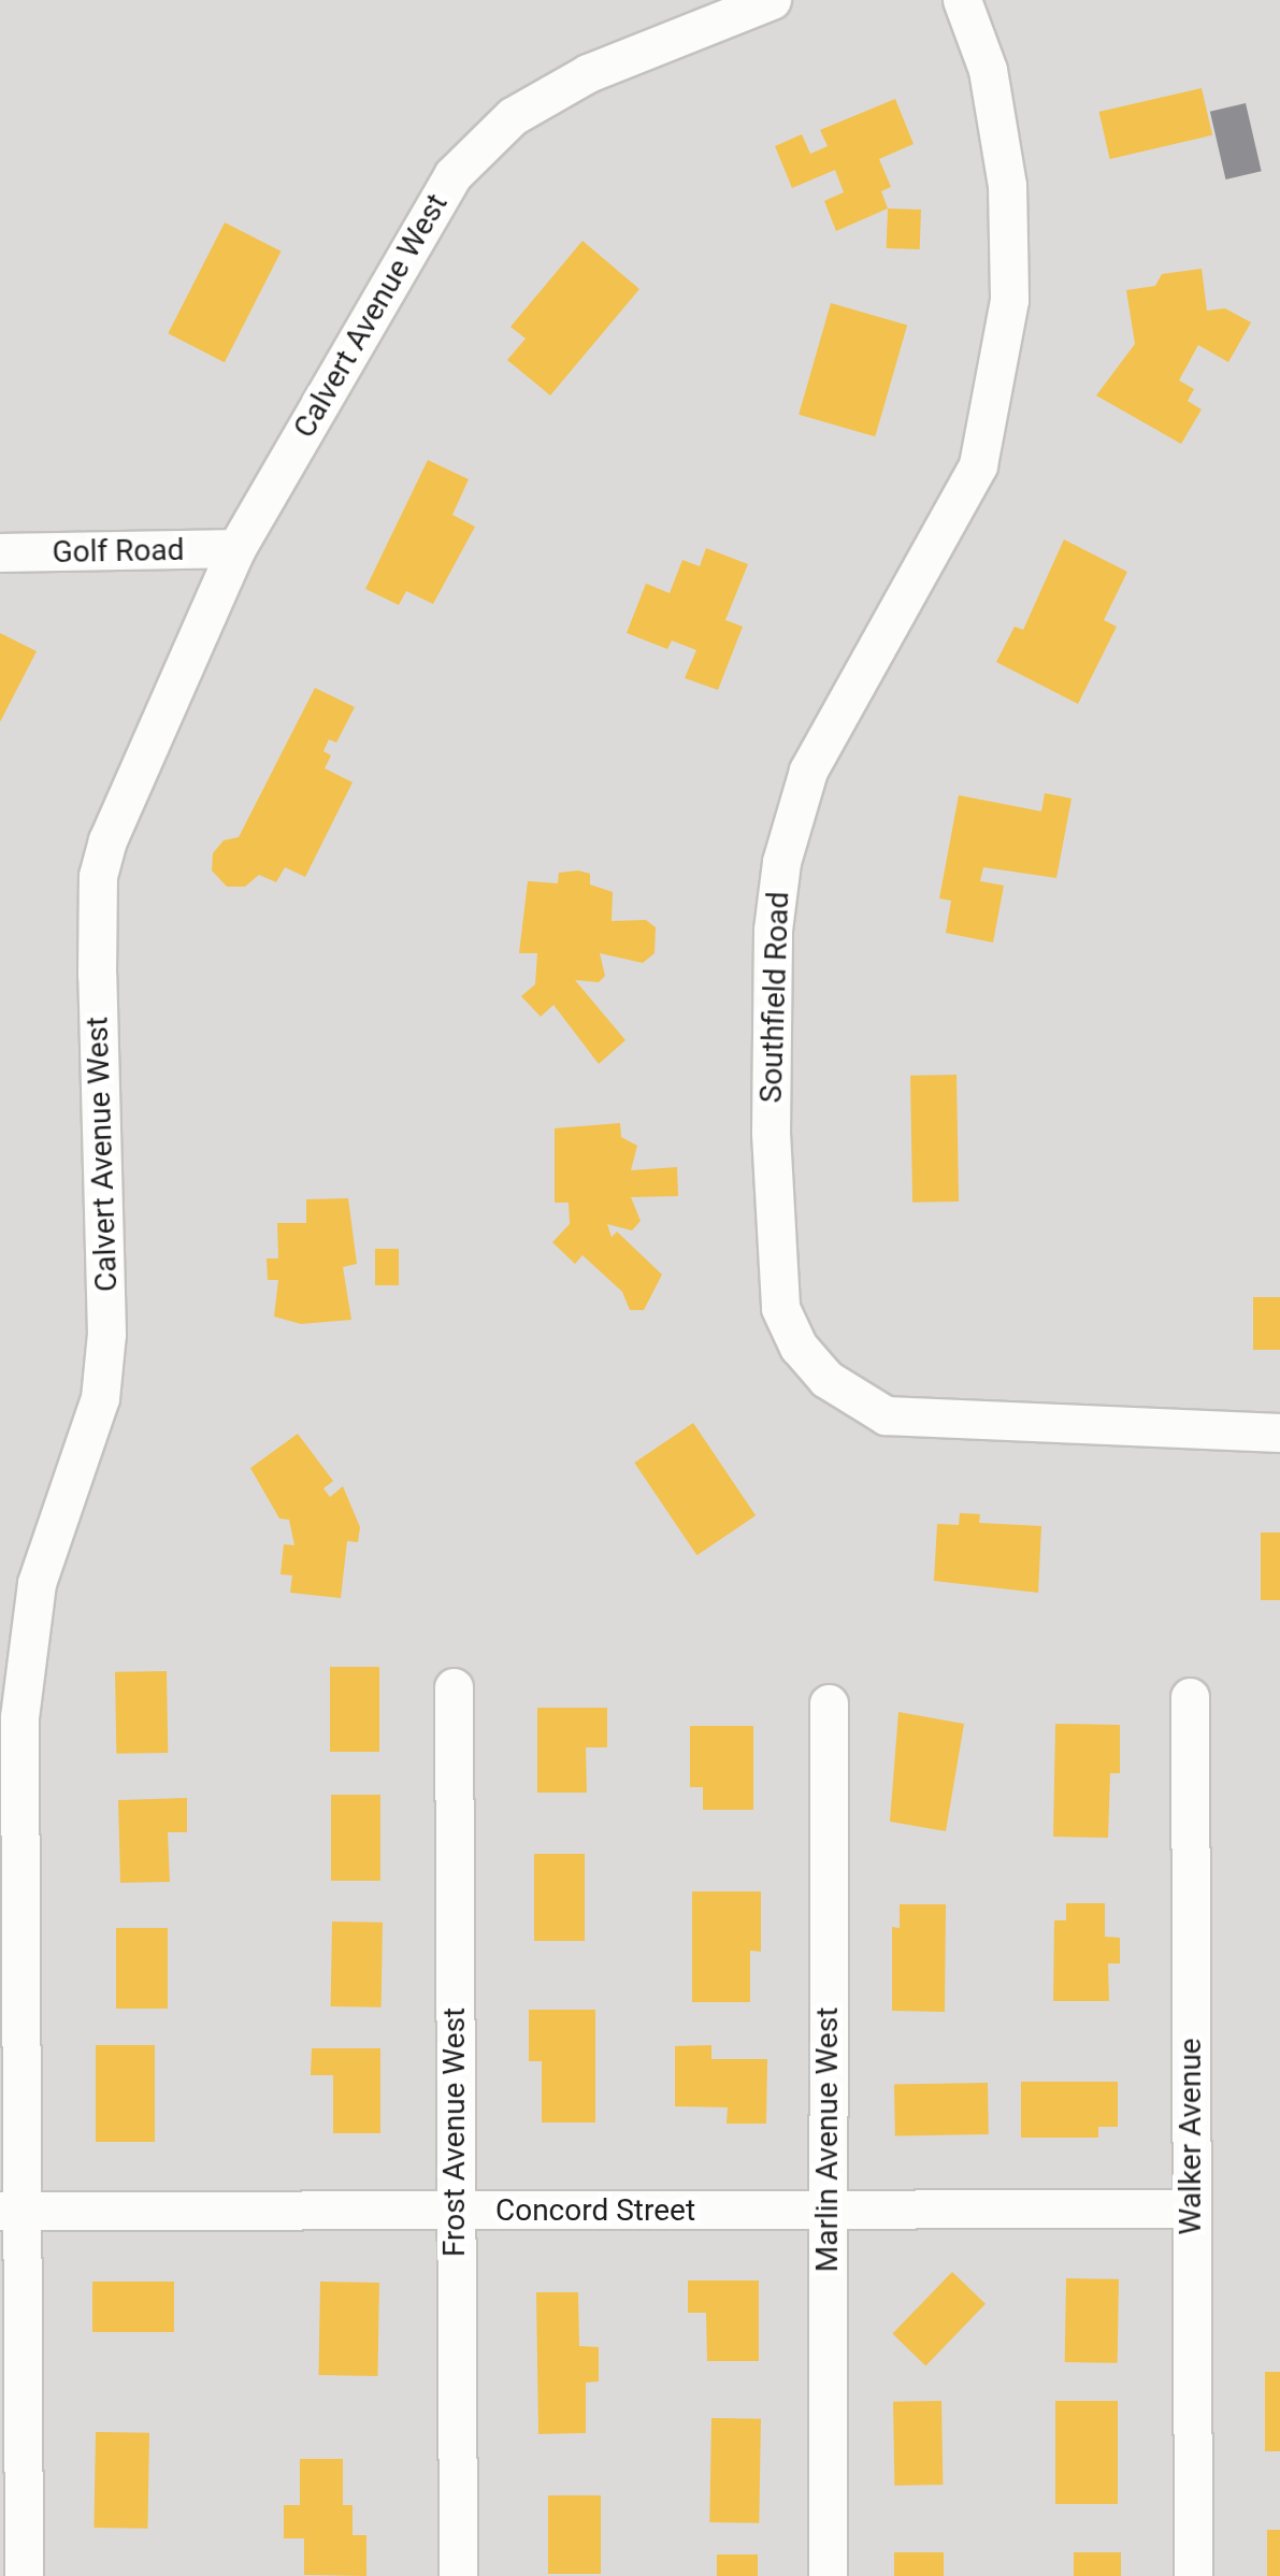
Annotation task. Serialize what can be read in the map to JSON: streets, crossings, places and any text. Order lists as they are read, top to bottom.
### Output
{
  "streets": {
    "street": [
      "Calvert Avenue West",
      "Golf Road",
      "Southfield Road",
      "Frost Avenue West",
      "Walker Avenue",
      "Marlin Avenue West",
      "Concord Street"
    ]
  },
  "crossings": [
    ["Calvert Avenue West", "Golf Road"],
    ["Calvert Avenue West", "Concord Street"],
    ["Frost Avenue West", "Concord Street"],
    ["Walker Avenue", "Concord Street"],
    ["Marlin Avenue West", "Concord Street"]
  ]
}
